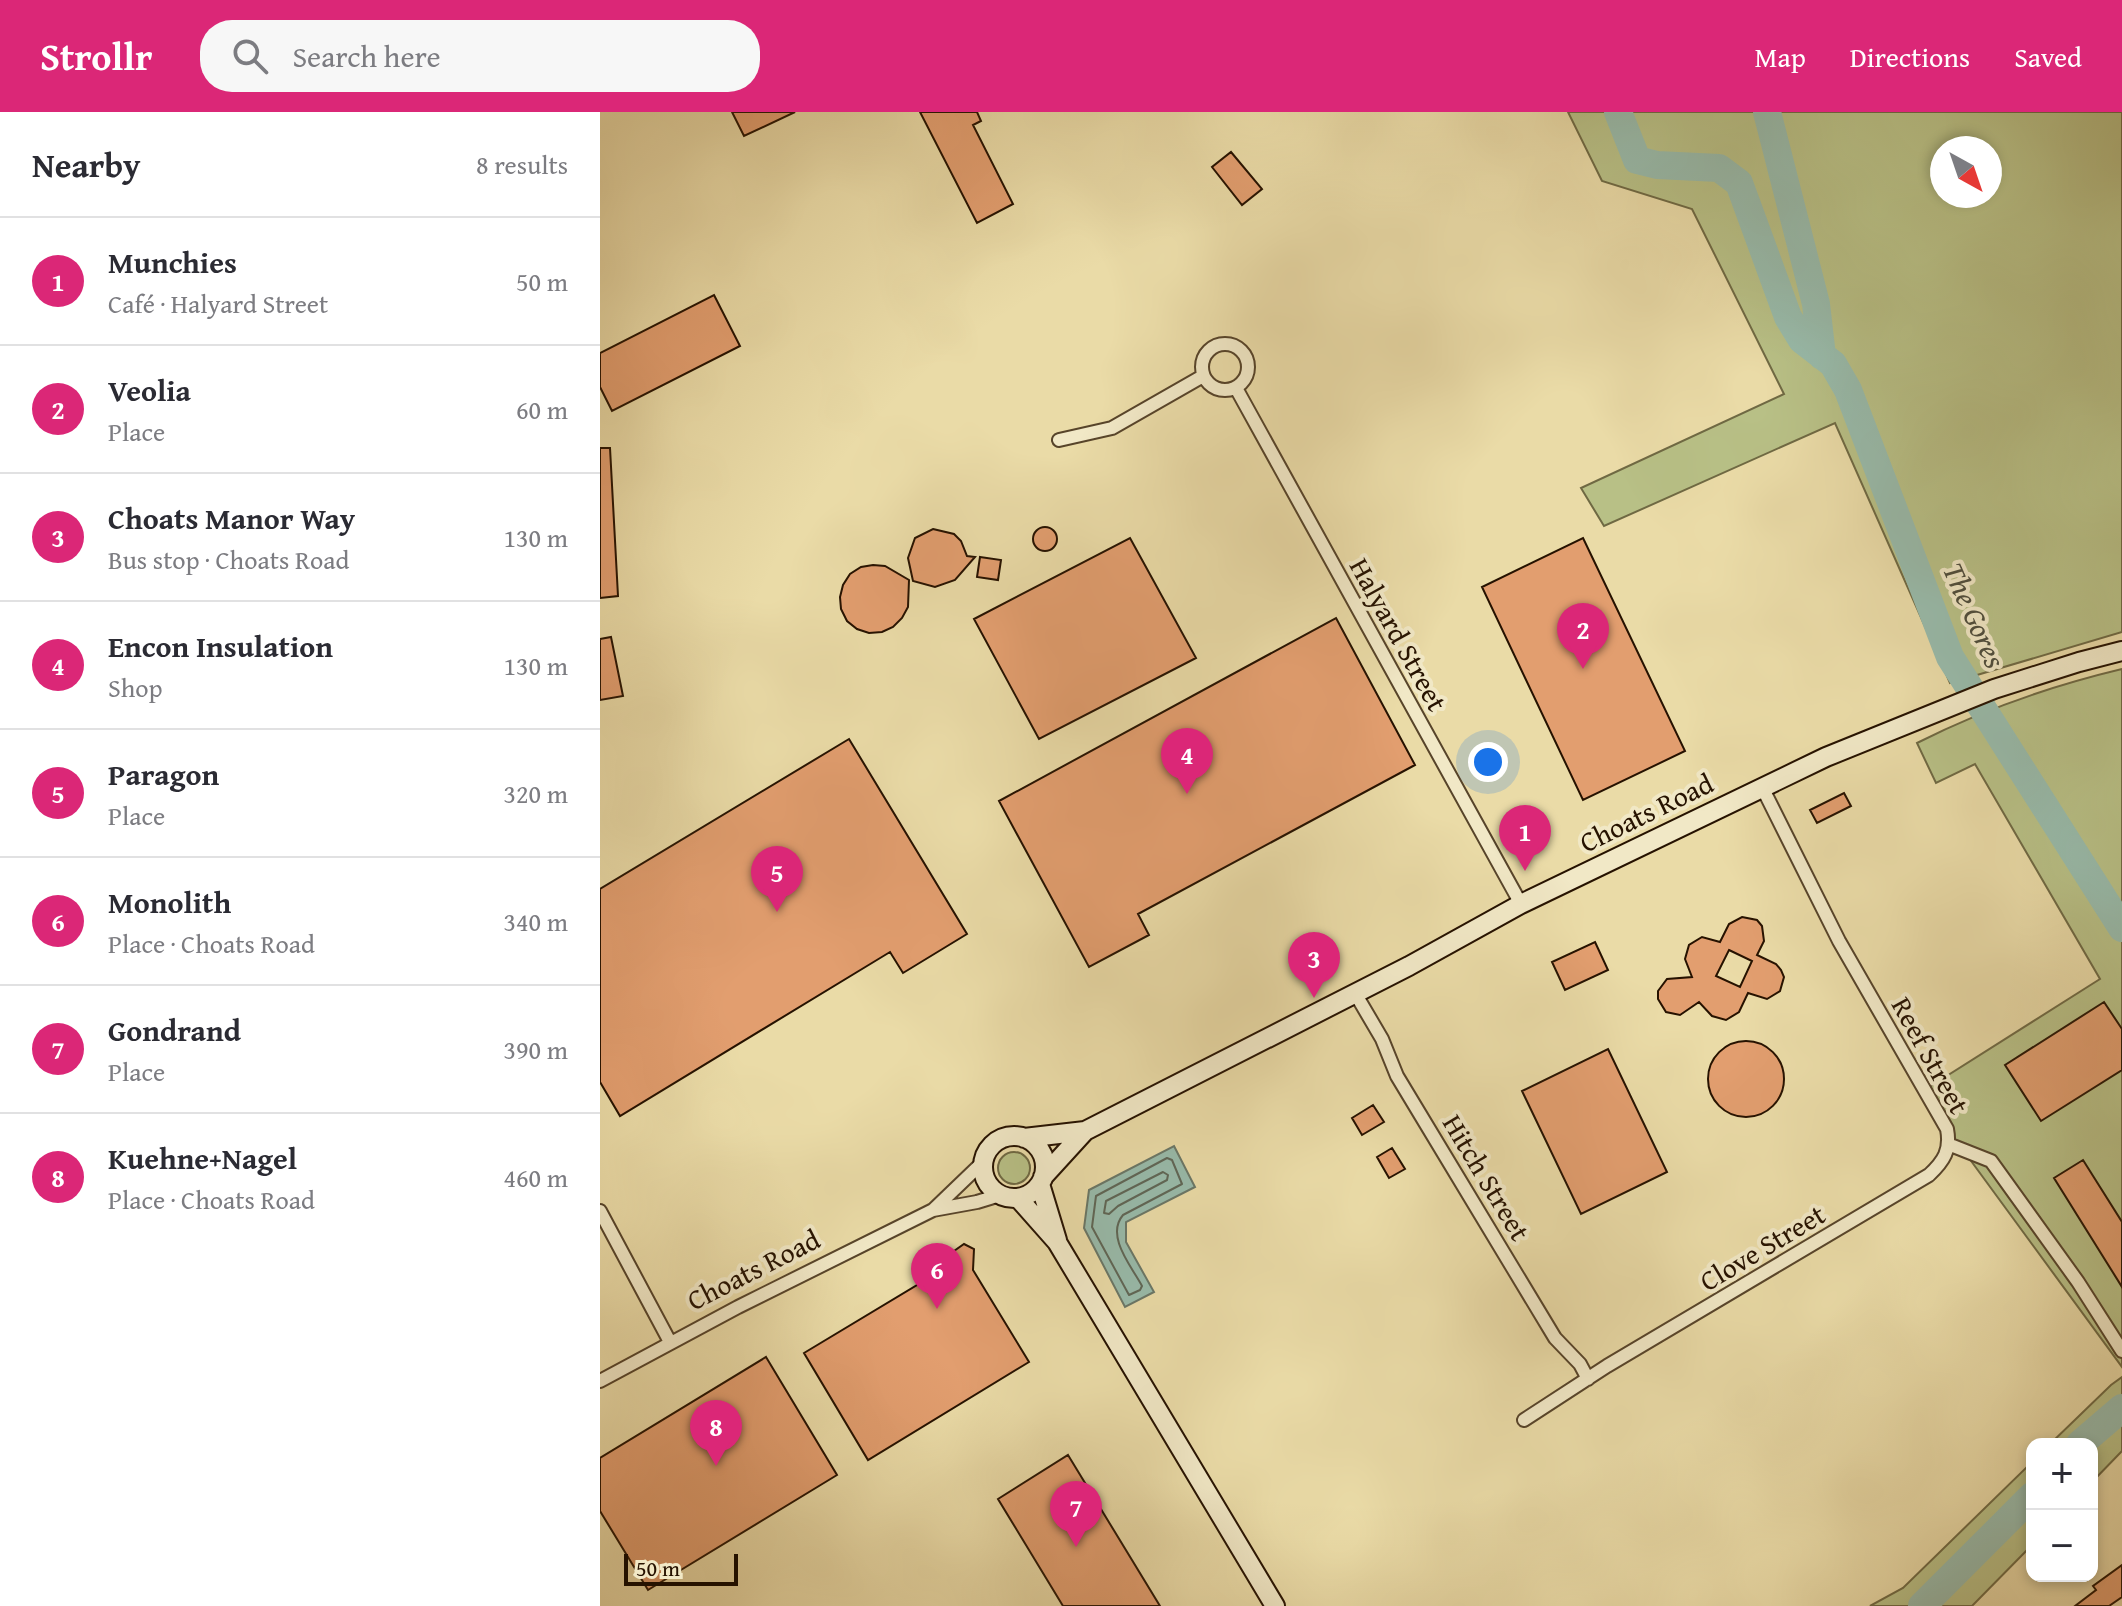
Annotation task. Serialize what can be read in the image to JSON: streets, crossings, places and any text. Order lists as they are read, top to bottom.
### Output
{
  "streets": {
    "street": [
      "Halyard Street",
      "Choats Road",
      "Reef Street",
      "Hitch Street",
      "Clove Street"
    ]
  },
  "crossings": [
    ["Halyard Street", "Choats Road"],
    ["Choats Road", "Reef Street"],
    ["Choats Road", "Hitch Street"],
    ["Reef Street", "Clove Street"],
    ["Hitch Street", "Clove Street"]
  ],
  "water": ["The Gores"],
  "scale_bar": "50 m",
  "north": "bottom right",
  "page": {
    "header": "Strollr",
    "search": "Search here",
    "nav": ["Map", "Directions", "Saved"],
    "heading": ["Nearby", "8 results"],
    "list": [
      {
        "mark": "1",
        "name": "Munchies",
        "note": "Café · Halyard Street",
        "value": "50 m"
      },
      {
        "mark": "2",
        "name": "Veolia",
        "note": "Place",
        "value": "60 m"
      },
      {
        "mark": "3",
        "name": "Choats Manor Way",
        "note": "Bus stop · Choats Road",
        "value": "130 m"
      },
      {
        "mark": "4",
        "name": "Encon Insulation",
        "note": "Shop",
        "value": "130 m"
      },
      {
        "mark": "5",
        "name": "Paragon",
        "note": "Place",
        "value": "320 m"
      },
      {
        "mark": "6",
        "name": "Monolith",
        "note": "Place · Choats Road",
        "value": "340 m"
      },
      {
        "mark": "7",
        "name": "Gondrand",
        "note": "Place",
        "value": "390 m"
      },
      {
        "mark": "8",
        "name": "Kuehne+Nagel",
        "note": "Place · Choats Road",
        "value": "460 m"
      }
    ],
    "pins": [
      "2",
      "4",
      "1",
      "5",
      "3",
      "6",
      "8",
      "7"
    ],
    "map_buttons": ["+", "−"],
    "scale": "50 m"
  }
}
